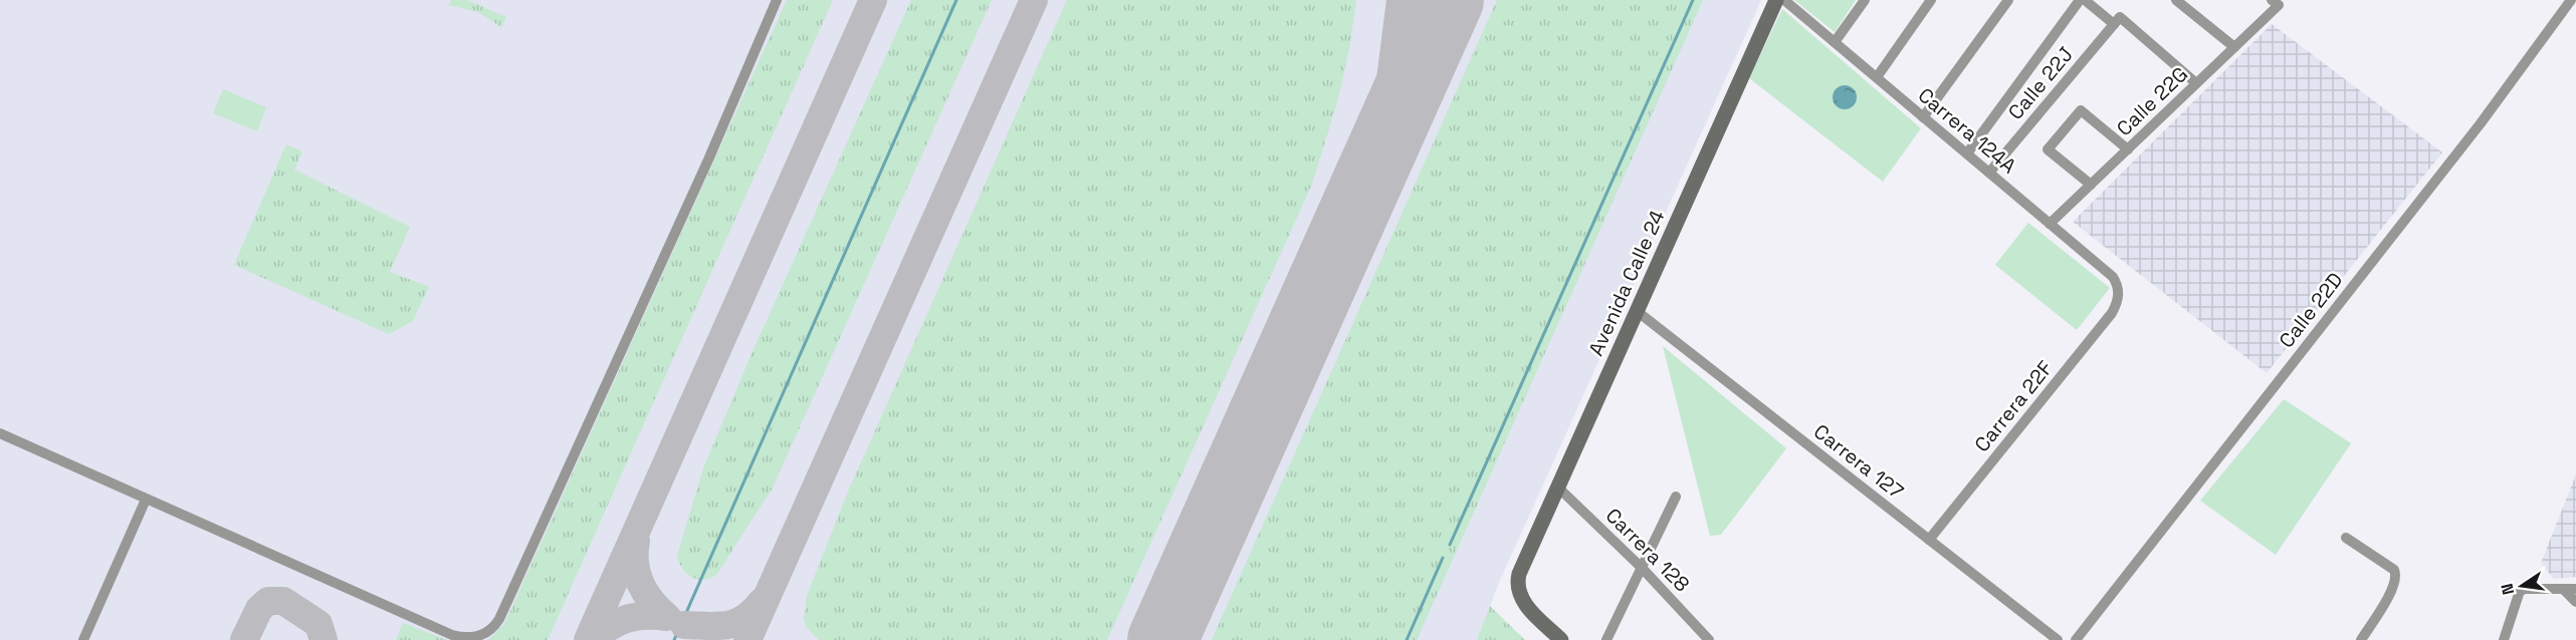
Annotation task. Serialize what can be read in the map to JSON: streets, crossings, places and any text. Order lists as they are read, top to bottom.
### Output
{
  "streets": {
    "main road": ["Avenida Calle 24"],
    "street": [
      "Calle 22J",
      "Calle 22G",
      "Carrera 124A",
      "Calle 22D",
      "Carrera 22F",
      "Carrera 127",
      "Carrera 128"
    ]
  },
  "crossings": [
    ["Calle 22J", "Carrera 124A"],
    ["Calle 22G", "Carrera 124A"],
    ["Carrera 124A", "Carrera 22F"],
    ["Avenida Calle 24", "Carrera 127"],
    ["Avenida Calle 24", "Carrera 128"],
    ["Carrera 22F", "Carrera 127"]
  ],
  "north": "left"
}
